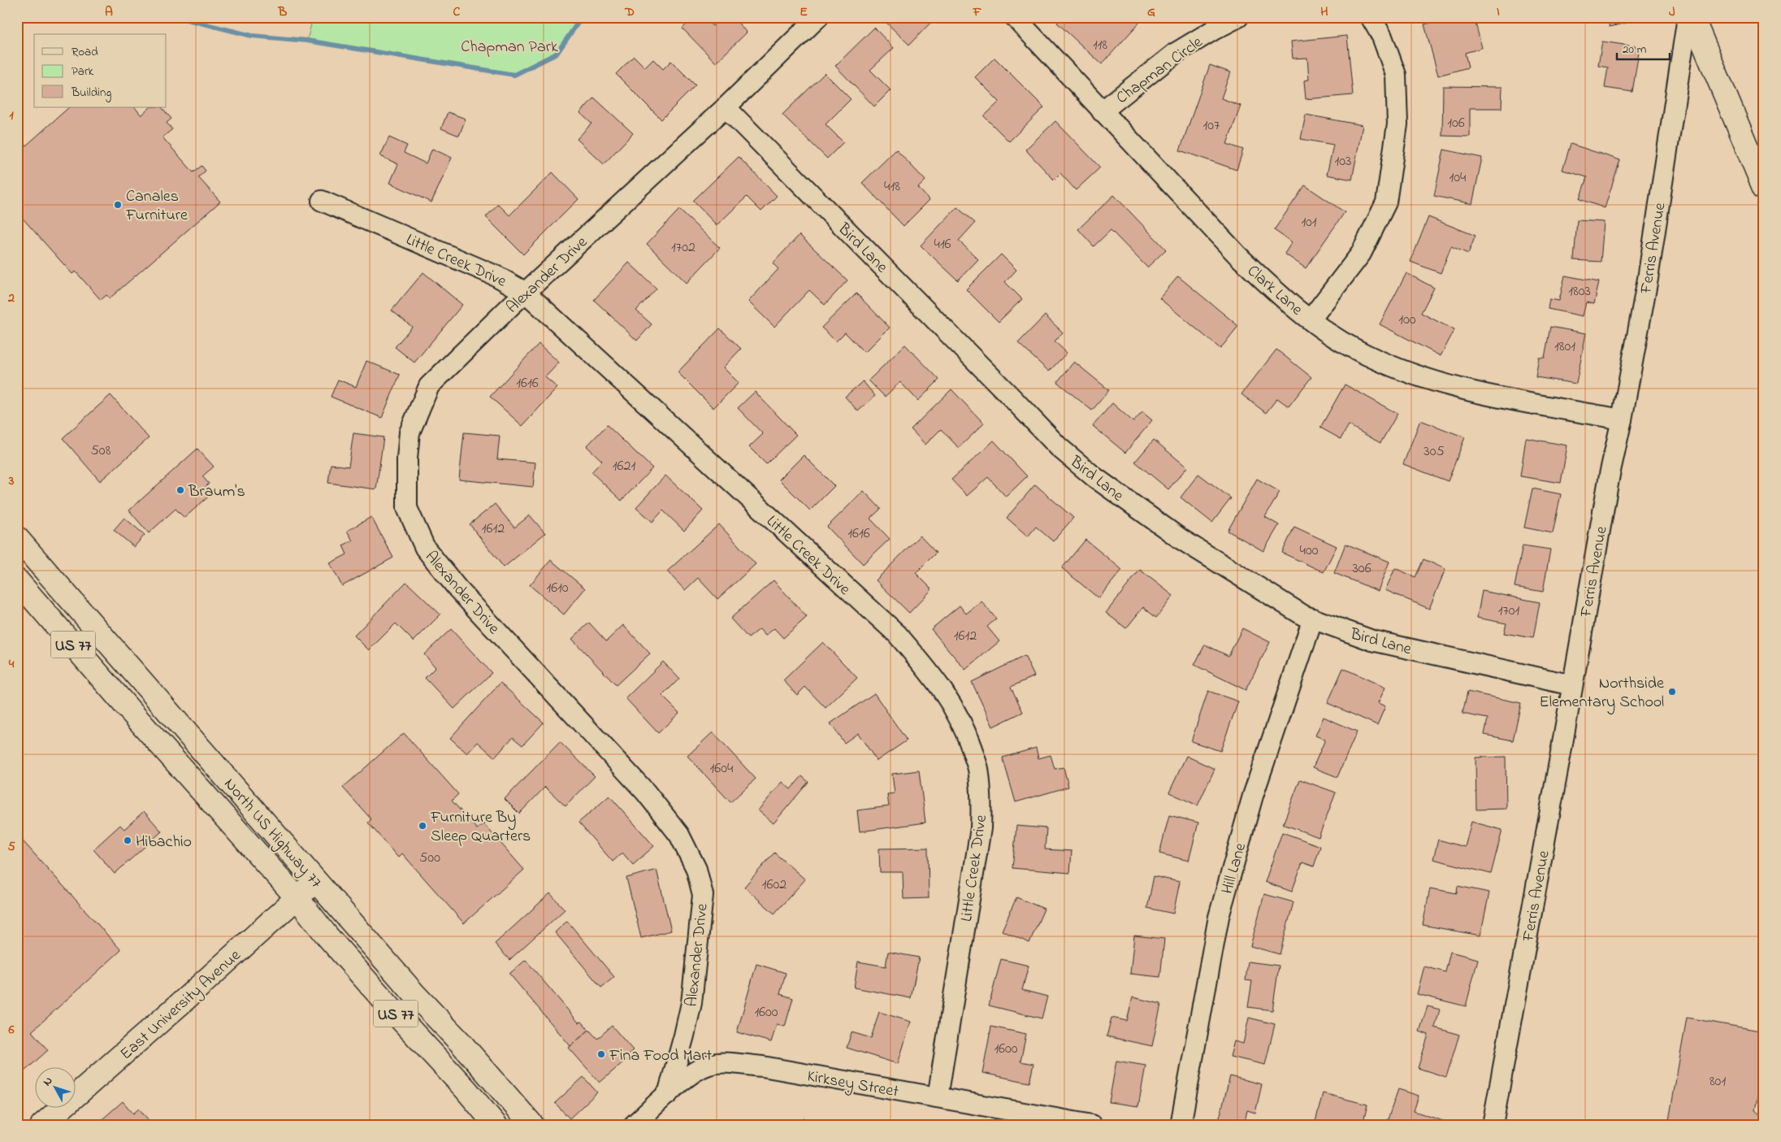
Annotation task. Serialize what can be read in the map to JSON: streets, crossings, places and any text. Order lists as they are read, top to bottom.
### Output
{
  "streets": {
    "main road": ["US 77", "North US Highway 77", "East University Avenue"],
    "street": [
      "Chapman Circle",
      "Bird Lane",
      "Ferris Avenue",
      "Little Creek Drive",
      "Alexander Drive",
      "Clark Lane",
      "Hill Lane",
      "Kirksey Street"
    ]
  },
  "crossings": [
    ["Chapman Circle", "Clark Lane"],
    ["Bird Lane", "Ferris Avenue"],
    ["Bird Lane", "Alexander Drive"],
    ["Bird Lane", "Hill Lane"],
    ["Ferris Avenue", "Clark Lane"],
    ["Little Creek Drive", "Alexander Drive"],
    ["Little Creek Drive", "Kirksey Street"],
    ["Alexander Drive", "Kirksey Street"],
    ["North US Highway 77", "East University Avenue"]
  ],
  "parks": ["Chapman Park"],
  "places": [
    "Canales Furniture",
    "Braum's",
    "Northside Elementary School",
    "Furniture By Sleep Quarters",
    "Hibachio",
    "Fina Food Mart"
  ],
  "house_numbers": [
    "118",
    "106",
    "107",
    "103",
    "104",
    "418",
    "101",
    "416",
    "1702",
    "1803",
    "100",
    "1801",
    "1616",
    "508",
    "305",
    "1621",
    "1612",
    "1616",
    "400",
    "306",
    "1610",
    "1701",
    "1612",
    "1604",
    "500",
    "1602",
    "1600",
    "1600",
    "801"
  ],
  "legend": ["Road", "Park", "Building"],
  "scale_bar": "20 m",
  "north": "top left",
  "grid": {
    "columns": [
      "A",
      "B",
      "C",
      "D",
      "E",
      "F",
      "G",
      "H",
      "I",
      "J"
    ],
    "rows": [
      "1",
      "2",
      "3",
      "4",
      "5",
      "6"
    ]
  }
}
